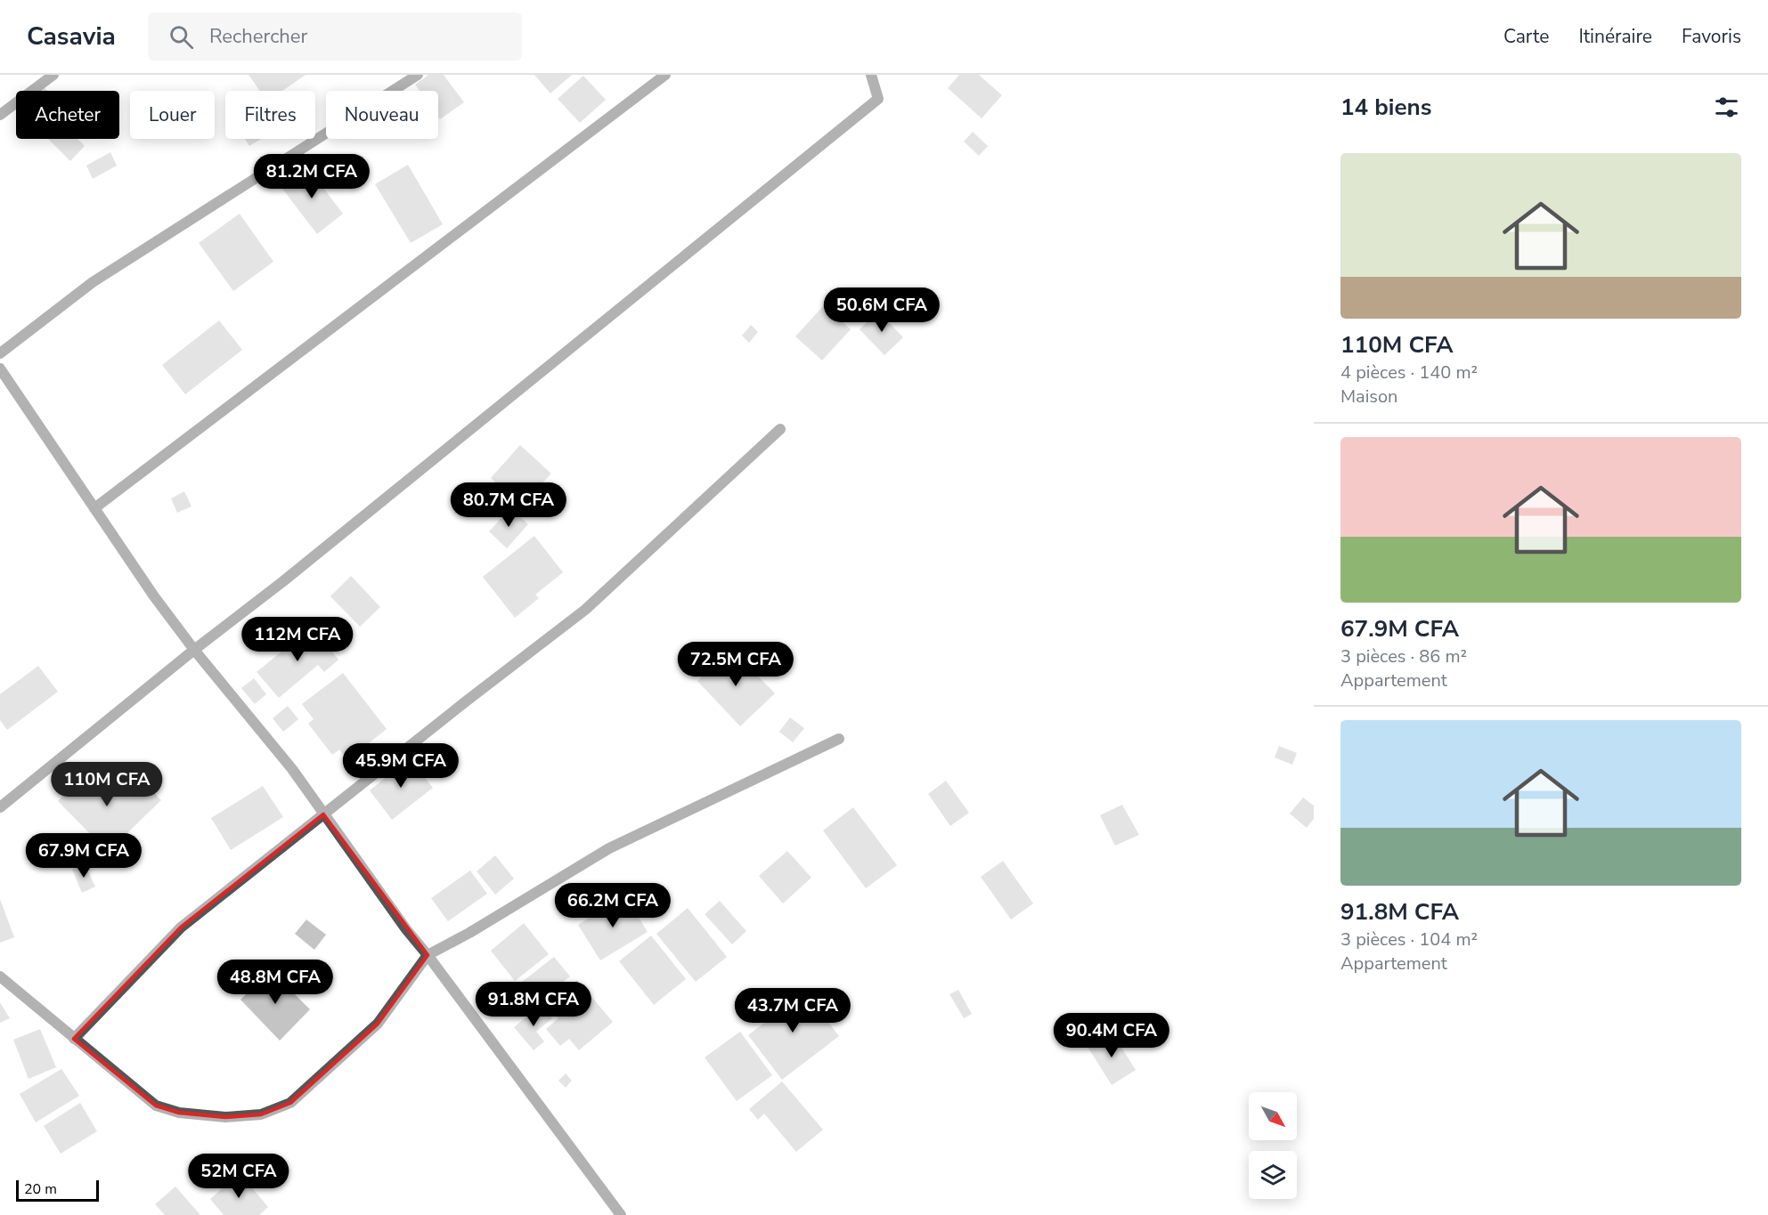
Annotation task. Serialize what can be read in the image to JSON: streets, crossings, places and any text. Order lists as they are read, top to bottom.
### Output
{
  "scale_bar": "20 m",
  "north": "bottom right",
  "page": {
    "header": "Casavia",
    "search": "Rechercher",
    "nav": ["Carte", "Itinéraire", "Favoris"],
    "heading": "14 biens",
    "chip": [
      "Acheter",
      "Louer",
      "Filtres",
      "Nouveau"
    ],
    "list": [
      {
        "name": "110M CFA",
        "note": "4 pièces · 140 m² · Maison"
      },
      {
        "name": "67.9M CFA",
        "note": "3 pièces · 86 m² · Appartement"
      },
      {
        "name": "91.8M CFA",
        "note": "3 pièces · 104 m² · Appartement"
      }
    ],
    "price": [
      "81.2M CFA",
      "50.6M CFA",
      "80.7M CFA",
      "112M CFA",
      "72.5M CFA",
      "45.9M CFA",
      "110M CFA",
      "67.9M CFA",
      "66.2M CFA",
      "48.8M CFA",
      "91.8M CFA",
      "43.7M CFA",
      "90.4M CFA",
      "52M CFA"
    ],
    "scale": "20 m"
  }
}
